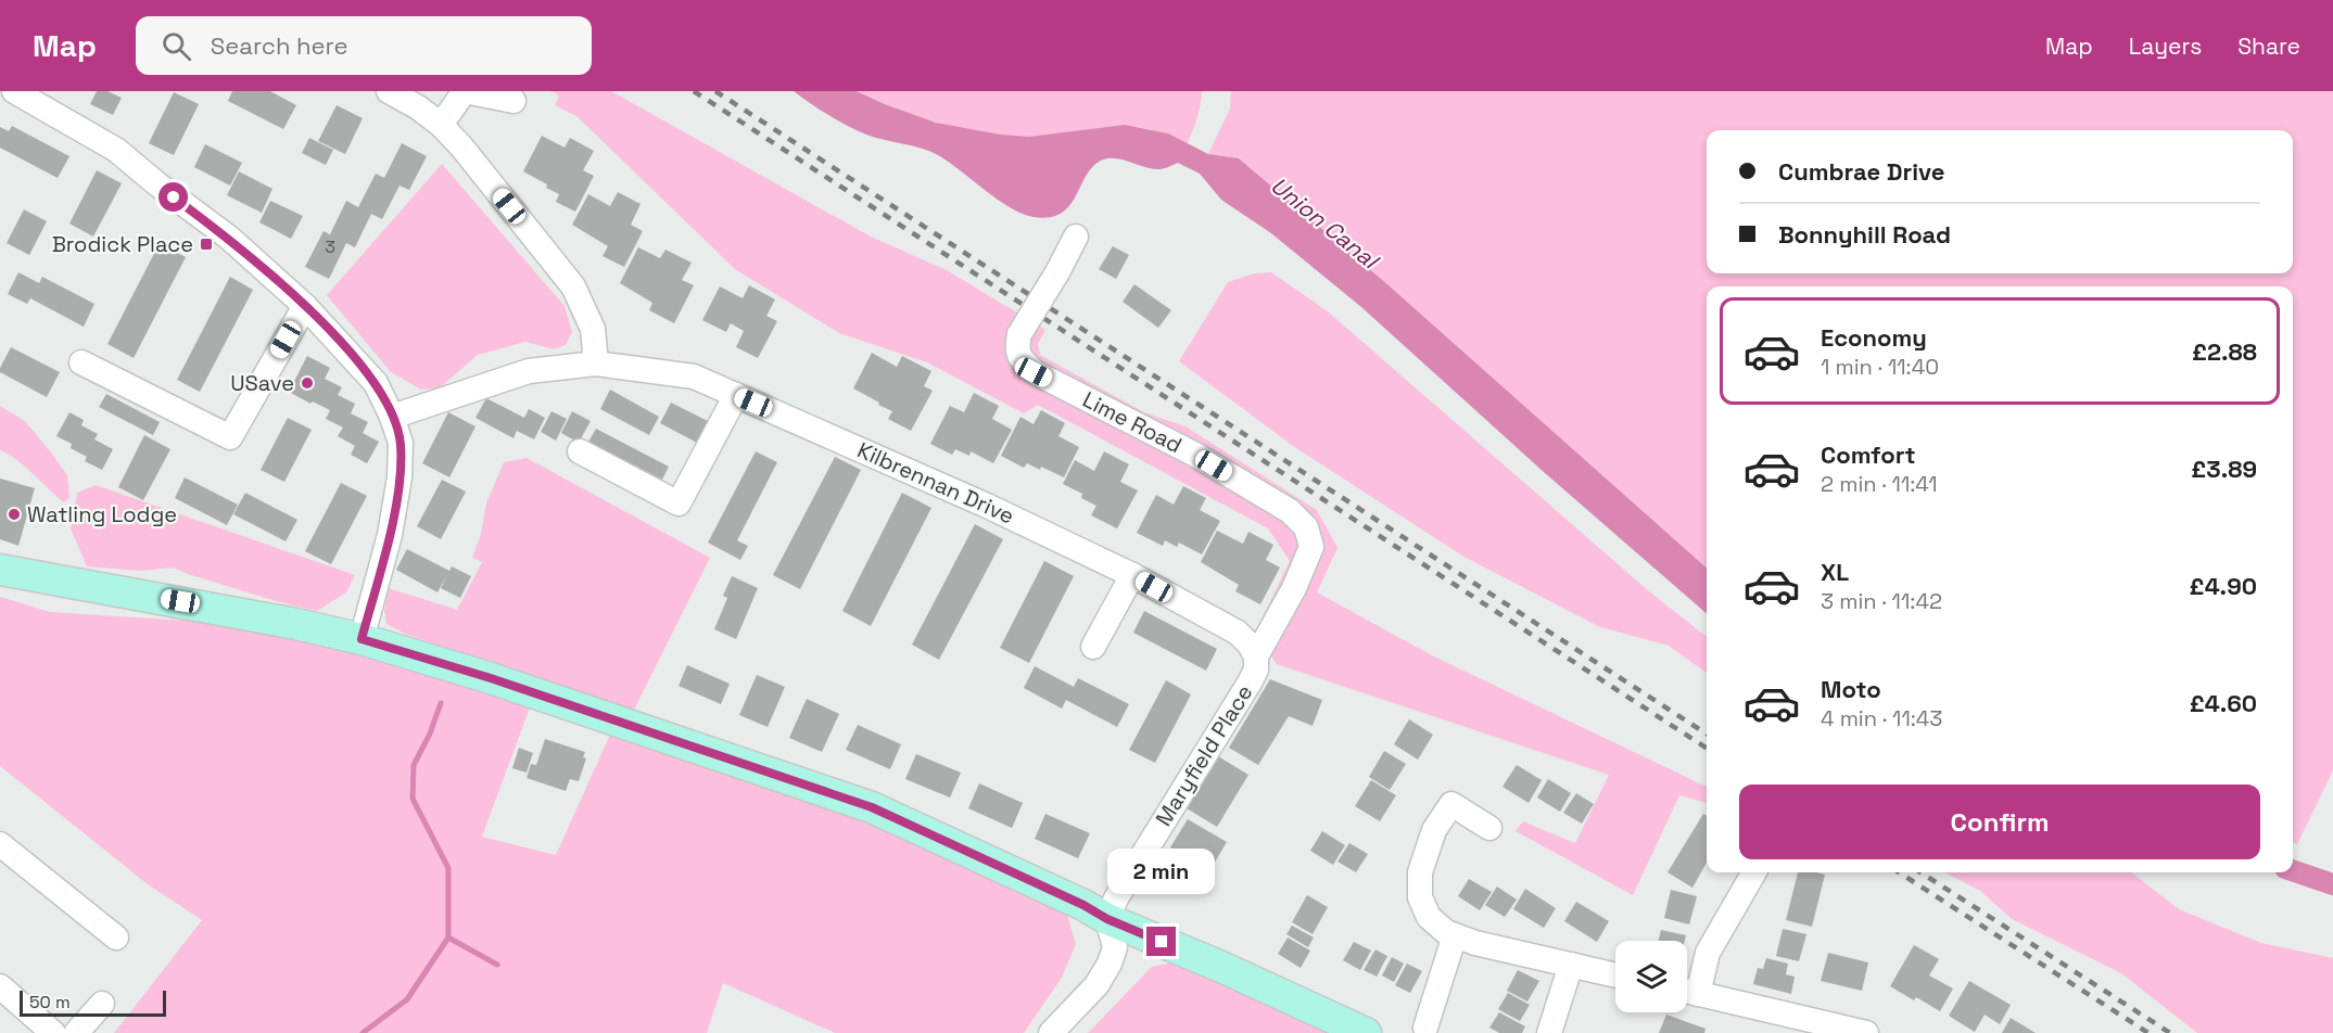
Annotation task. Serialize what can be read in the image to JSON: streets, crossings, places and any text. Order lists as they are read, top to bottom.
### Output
{
  "streets": {
    "street": ["Lime Road", "Kilbrennan Drive", "Maryfield Place"]
  },
  "crossings": [
    ["Lime Road", "Kilbrennan Drive"],
    ["Lime Road", "Maryfield Place"],
    ["Kilbrennan Drive", "Maryfield Place"]
  ],
  "water": ["Union Canal"],
  "places": {
    "transit": ["Brodick Place"],
    "other": ["USave", "Watling Lodge"]
  },
  "house_numbers": ["3"],
  "scale_bar": "50 m",
  "page": {
    "header": "Map",
    "search": "Search here",
    "nav": ["Map", "Layers", "Share"],
    "banner": ["Cumbrae Drive", "Bonnyhill Road"],
    "list": [
      {
        "name": "Economy",
        "note": "1 min · 11:40",
        "value": "£2.88"
      },
      {
        "name": "Comfort",
        "note": "2 min · 11:41",
        "value": "£3.89"
      },
      {
        "name": "XL",
        "note": "3 min · 11:42",
        "value": "£4.90"
      },
      {
        "name": "Moto",
        "note": "4 min · 11:43",
        "value": "£4.60"
      }
    ],
    "buttons": "Confirm",
    "bubble": "2 min",
    "scale": "50 m"
  }
}
